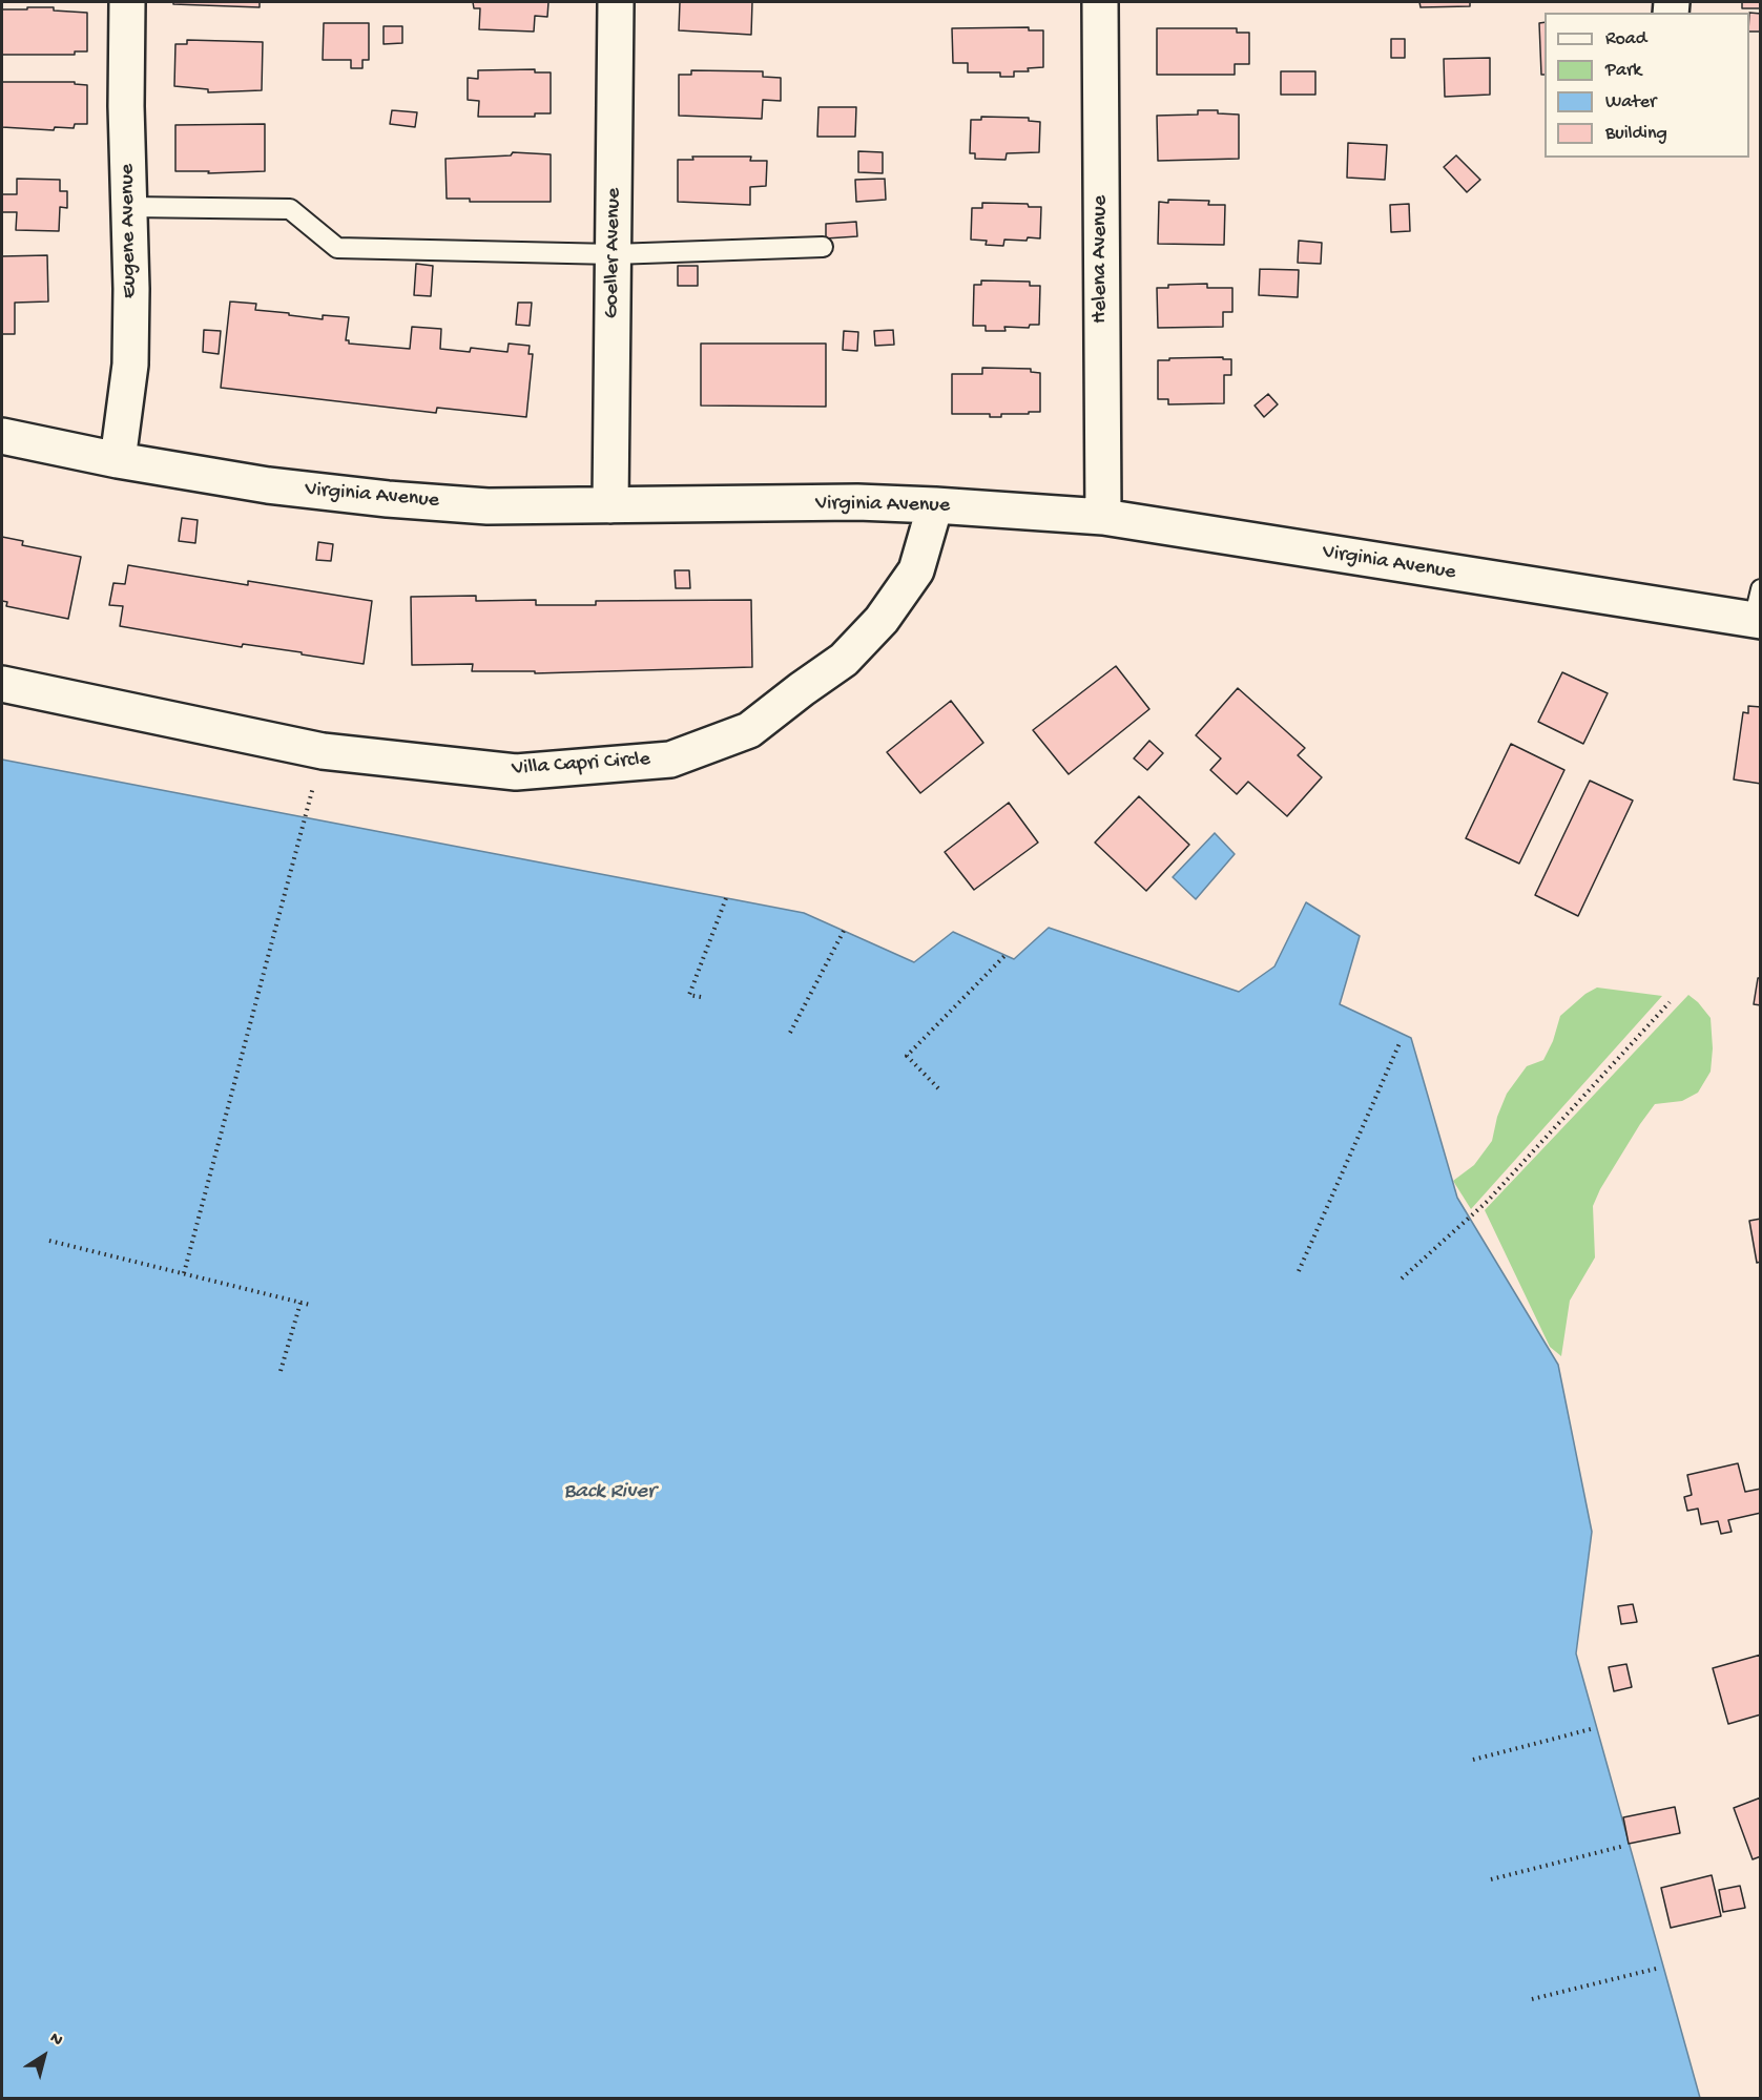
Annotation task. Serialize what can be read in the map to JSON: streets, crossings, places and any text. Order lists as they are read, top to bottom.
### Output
{
  "streets": {
    "street": [
      "Eugene Avenue",
      "Goeller Avenue",
      "Helena Avenue",
      "Virginia Avenue",
      "Villa Capri Circle"
    ]
  },
  "crossings": [
    ["Eugene Avenue", "Virginia Avenue"],
    ["Goeller Avenue", "Virginia Avenue"],
    ["Helena Avenue", "Virginia Avenue"],
    ["Virginia Avenue", "Villa Capri Circle"]
  ],
  "water": ["Back River"],
  "legend": [
    "Road",
    "Park",
    "Water",
    "Building"
  ],
  "north": "top right"
}
